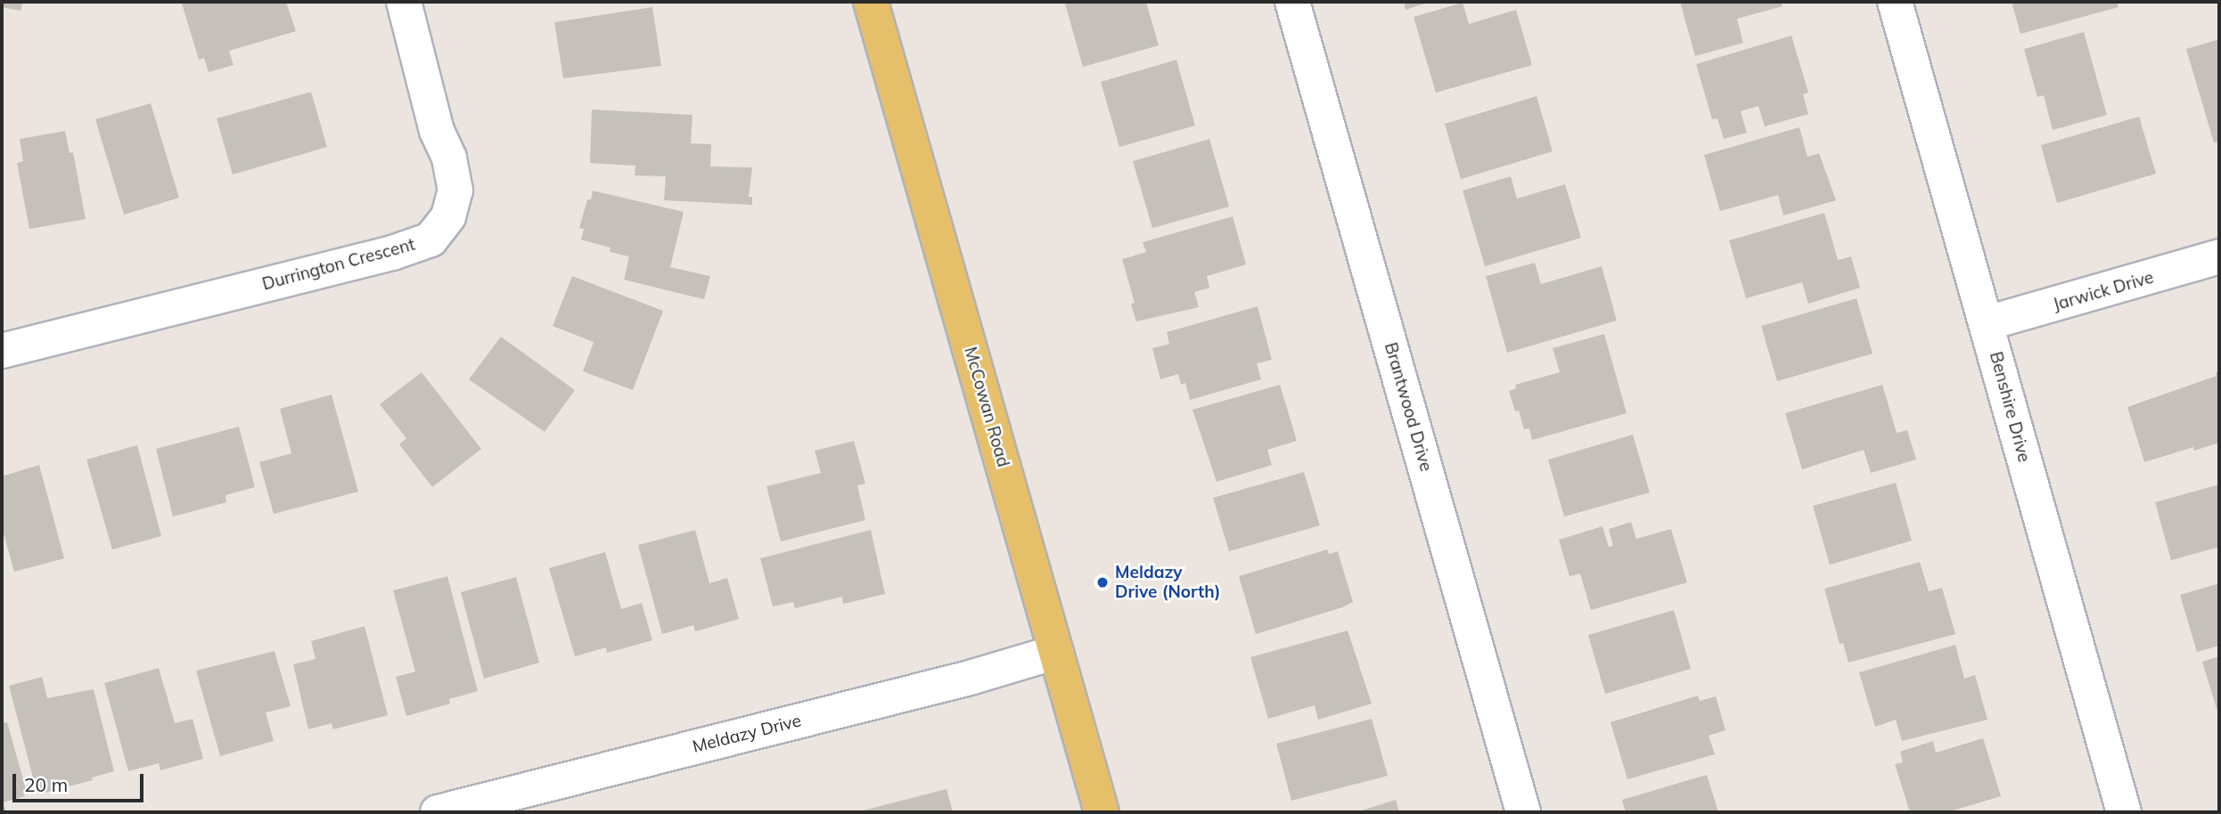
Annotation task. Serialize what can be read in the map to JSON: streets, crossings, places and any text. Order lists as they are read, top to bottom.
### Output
{
  "streets": {
    "main road": ["McCowan Road"],
    "street": [
      "Durrington Crescent",
      "Jarwick Drive",
      "Brantwood Drive",
      "Benshire Drive",
      "Meldazy Drive"
    ]
  },
  "crossings": [
    ["Jarwick Drive", "Benshire Drive"],
    ["McCowan Road", "Meldazy Drive"]
  ],
  "places": ["Meldazy Drive (North)"],
  "scale_bar": "20 m"
}
